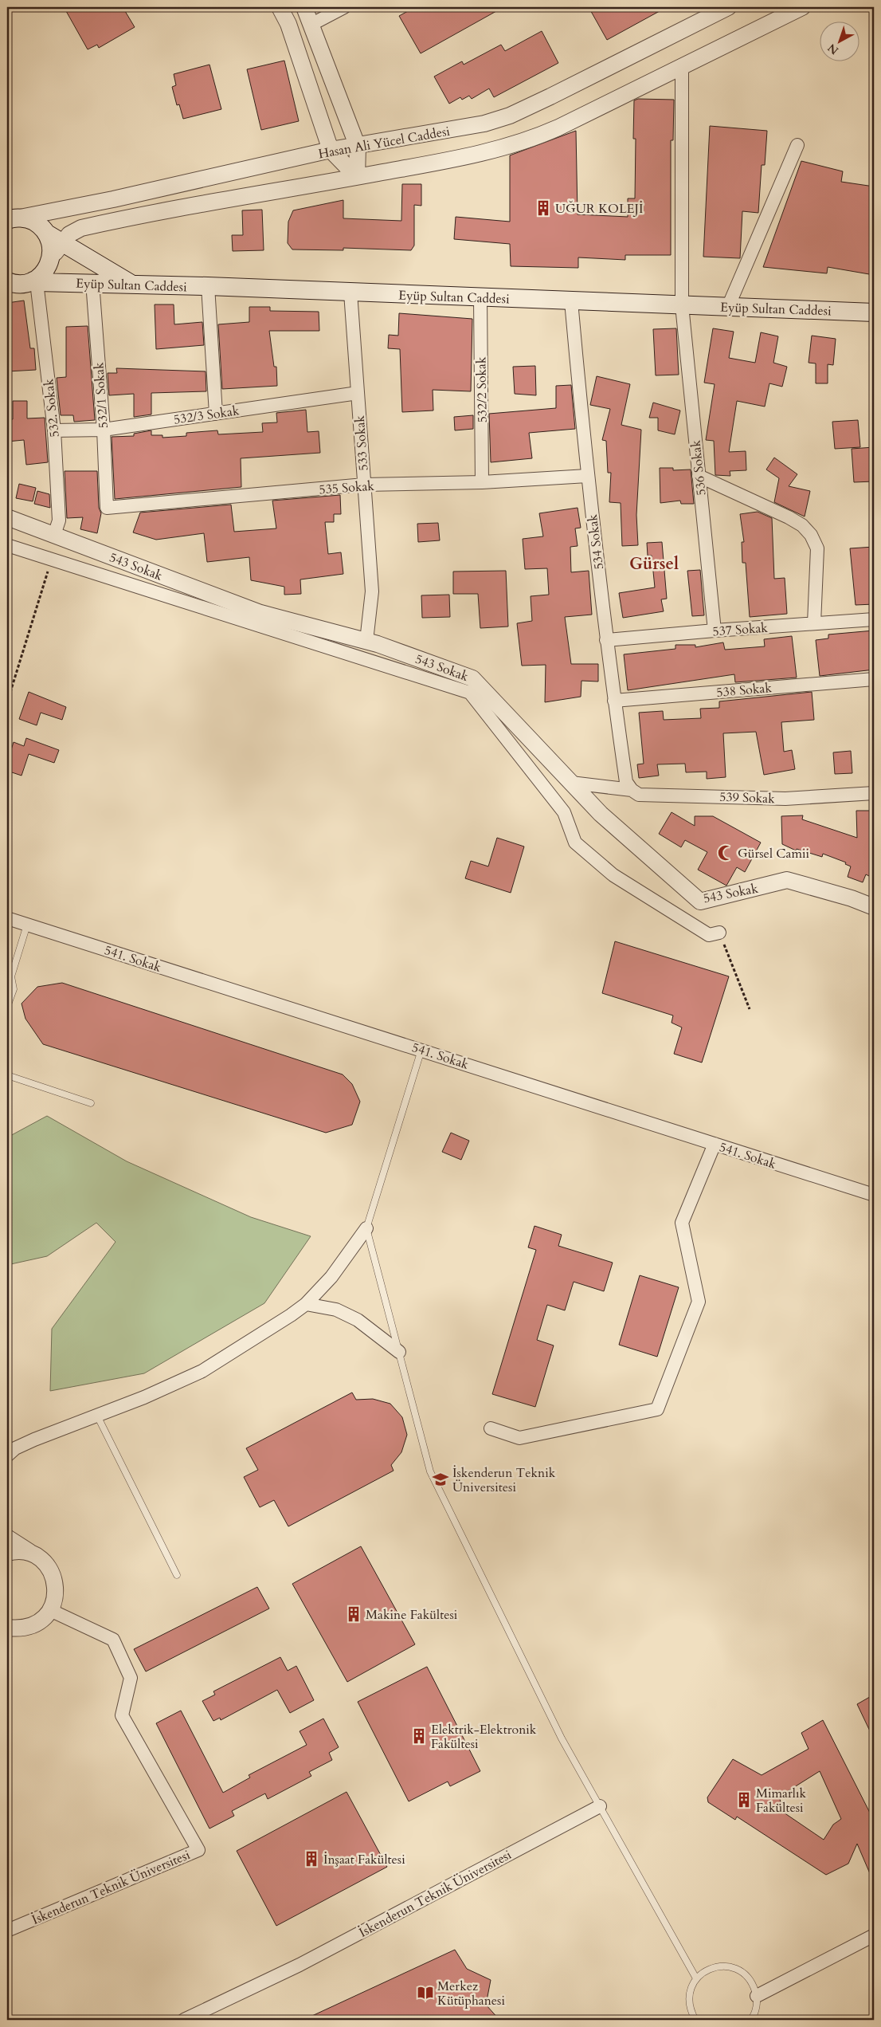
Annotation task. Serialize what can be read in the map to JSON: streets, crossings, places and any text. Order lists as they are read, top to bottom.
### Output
{
  "streets": {
    "main road": ["Eyüp Sultan Caddesi"],
    "street": [
      "Hasan Ali Yücel Caddesi",
      "532/2 Sokak",
      "532/1 Sokak",
      "532. Sokak",
      "532/3 Sokak",
      "533 Sokak",
      "536 Sokak",
      "535 Sokak",
      "534 Sokak",
      "543 Sokak",
      "537 Sokak",
      "538 Sokak",
      "539 Sokak",
      "541. Sokak",
      "İskenderun Teknik Üniversitesi"
    ]
  },
  "crossings": [
    ["Eyüp Sultan Caddesi", "532/2 Sokak"],
    ["Eyüp Sultan Caddesi", "532/1 Sokak"],
    ["Eyüp Sultan Caddesi", "532. Sokak"],
    ["Eyüp Sultan Caddesi", "533 Sokak"],
    ["Eyüp Sultan Caddesi", "536 Sokak"],
    ["Eyüp Sultan Caddesi", "534 Sokak"],
    ["532/2 Sokak", "535 Sokak"],
    ["532/1 Sokak", "532/3 Sokak"],
    ["532/1 Sokak", "535 Sokak"],
    ["532. Sokak", "532/3 Sokak"],
    ["532. Sokak", "543 Sokak"],
    ["532/3 Sokak", "533 Sokak"],
    ["533 Sokak", "535 Sokak"],
    ["533 Sokak", "543 Sokak"],
    ["536 Sokak", "537 Sokak"],
    ["535 Sokak", "534 Sokak"],
    ["534 Sokak", "537 Sokak"],
    ["534 Sokak", "538 Sokak"],
    ["534 Sokak", "539 Sokak"],
    ["543 Sokak", "539 Sokak"]
  ],
  "districts": ["Gürsel"],
  "places": {
    "building": [
      "UĞUR KOLEJİ",
      "Makine Fakültesi",
      "Elektrik-Elektronik Fakültesi",
      "Mimarlık Fakültesi",
      "İnşaat Fakültesi"
    ],
    "mosque": ["Gürsel Camii"],
    "school or university": ["İskenderun Teknik Üniversitesi"],
    "library": ["Merkez Kütüphanesi"]
  },
  "north": "bottom left"
}
